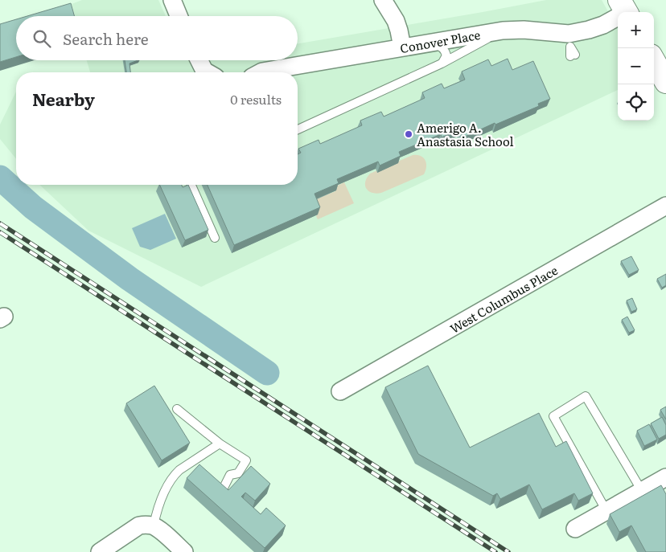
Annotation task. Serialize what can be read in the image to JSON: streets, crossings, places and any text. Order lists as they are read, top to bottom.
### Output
{
  "streets": {
    "street": ["Conover Place", "West Columbus Place"]
  },
  "places": ["Amerigo A. Anastasia School"],
  "page": {
    "map_buttons": ["+", "−"],
    "search": "Search here",
    "heading": ["Nearby", "0 results"]
  }
}
